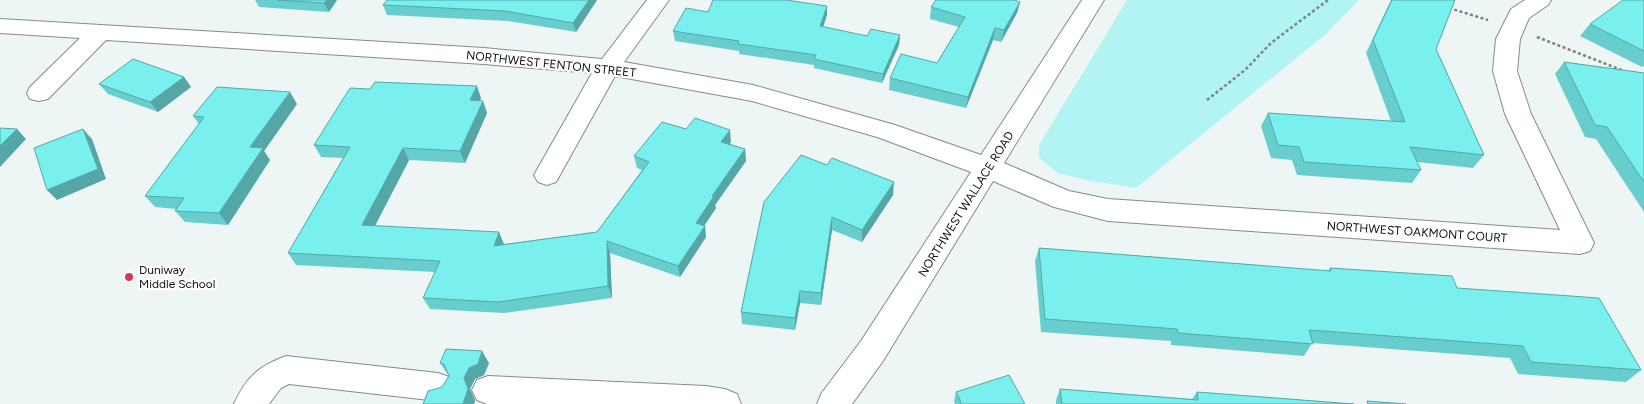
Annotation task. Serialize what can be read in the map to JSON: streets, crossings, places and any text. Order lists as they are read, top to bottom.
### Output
{
  "streets": {
    "street": ["NORTHWEST FENTON STREET", "NORTHWEST WALLACE ROAD", "NORTHWEST OAKMONT COURT"]
  },
  "crossings": [
    ["NORTHWEST FENTON STREET", "NORTHWEST WALLACE ROAD"],
    ["NORTHWEST FENTON STREET", "NORTHWEST OAKMONT COURT"],
    ["NORTHWEST WALLACE ROAD", "NORTHWEST OAKMONT COURT"]
  ],
  "places": ["Duniway Middle School"]
}
